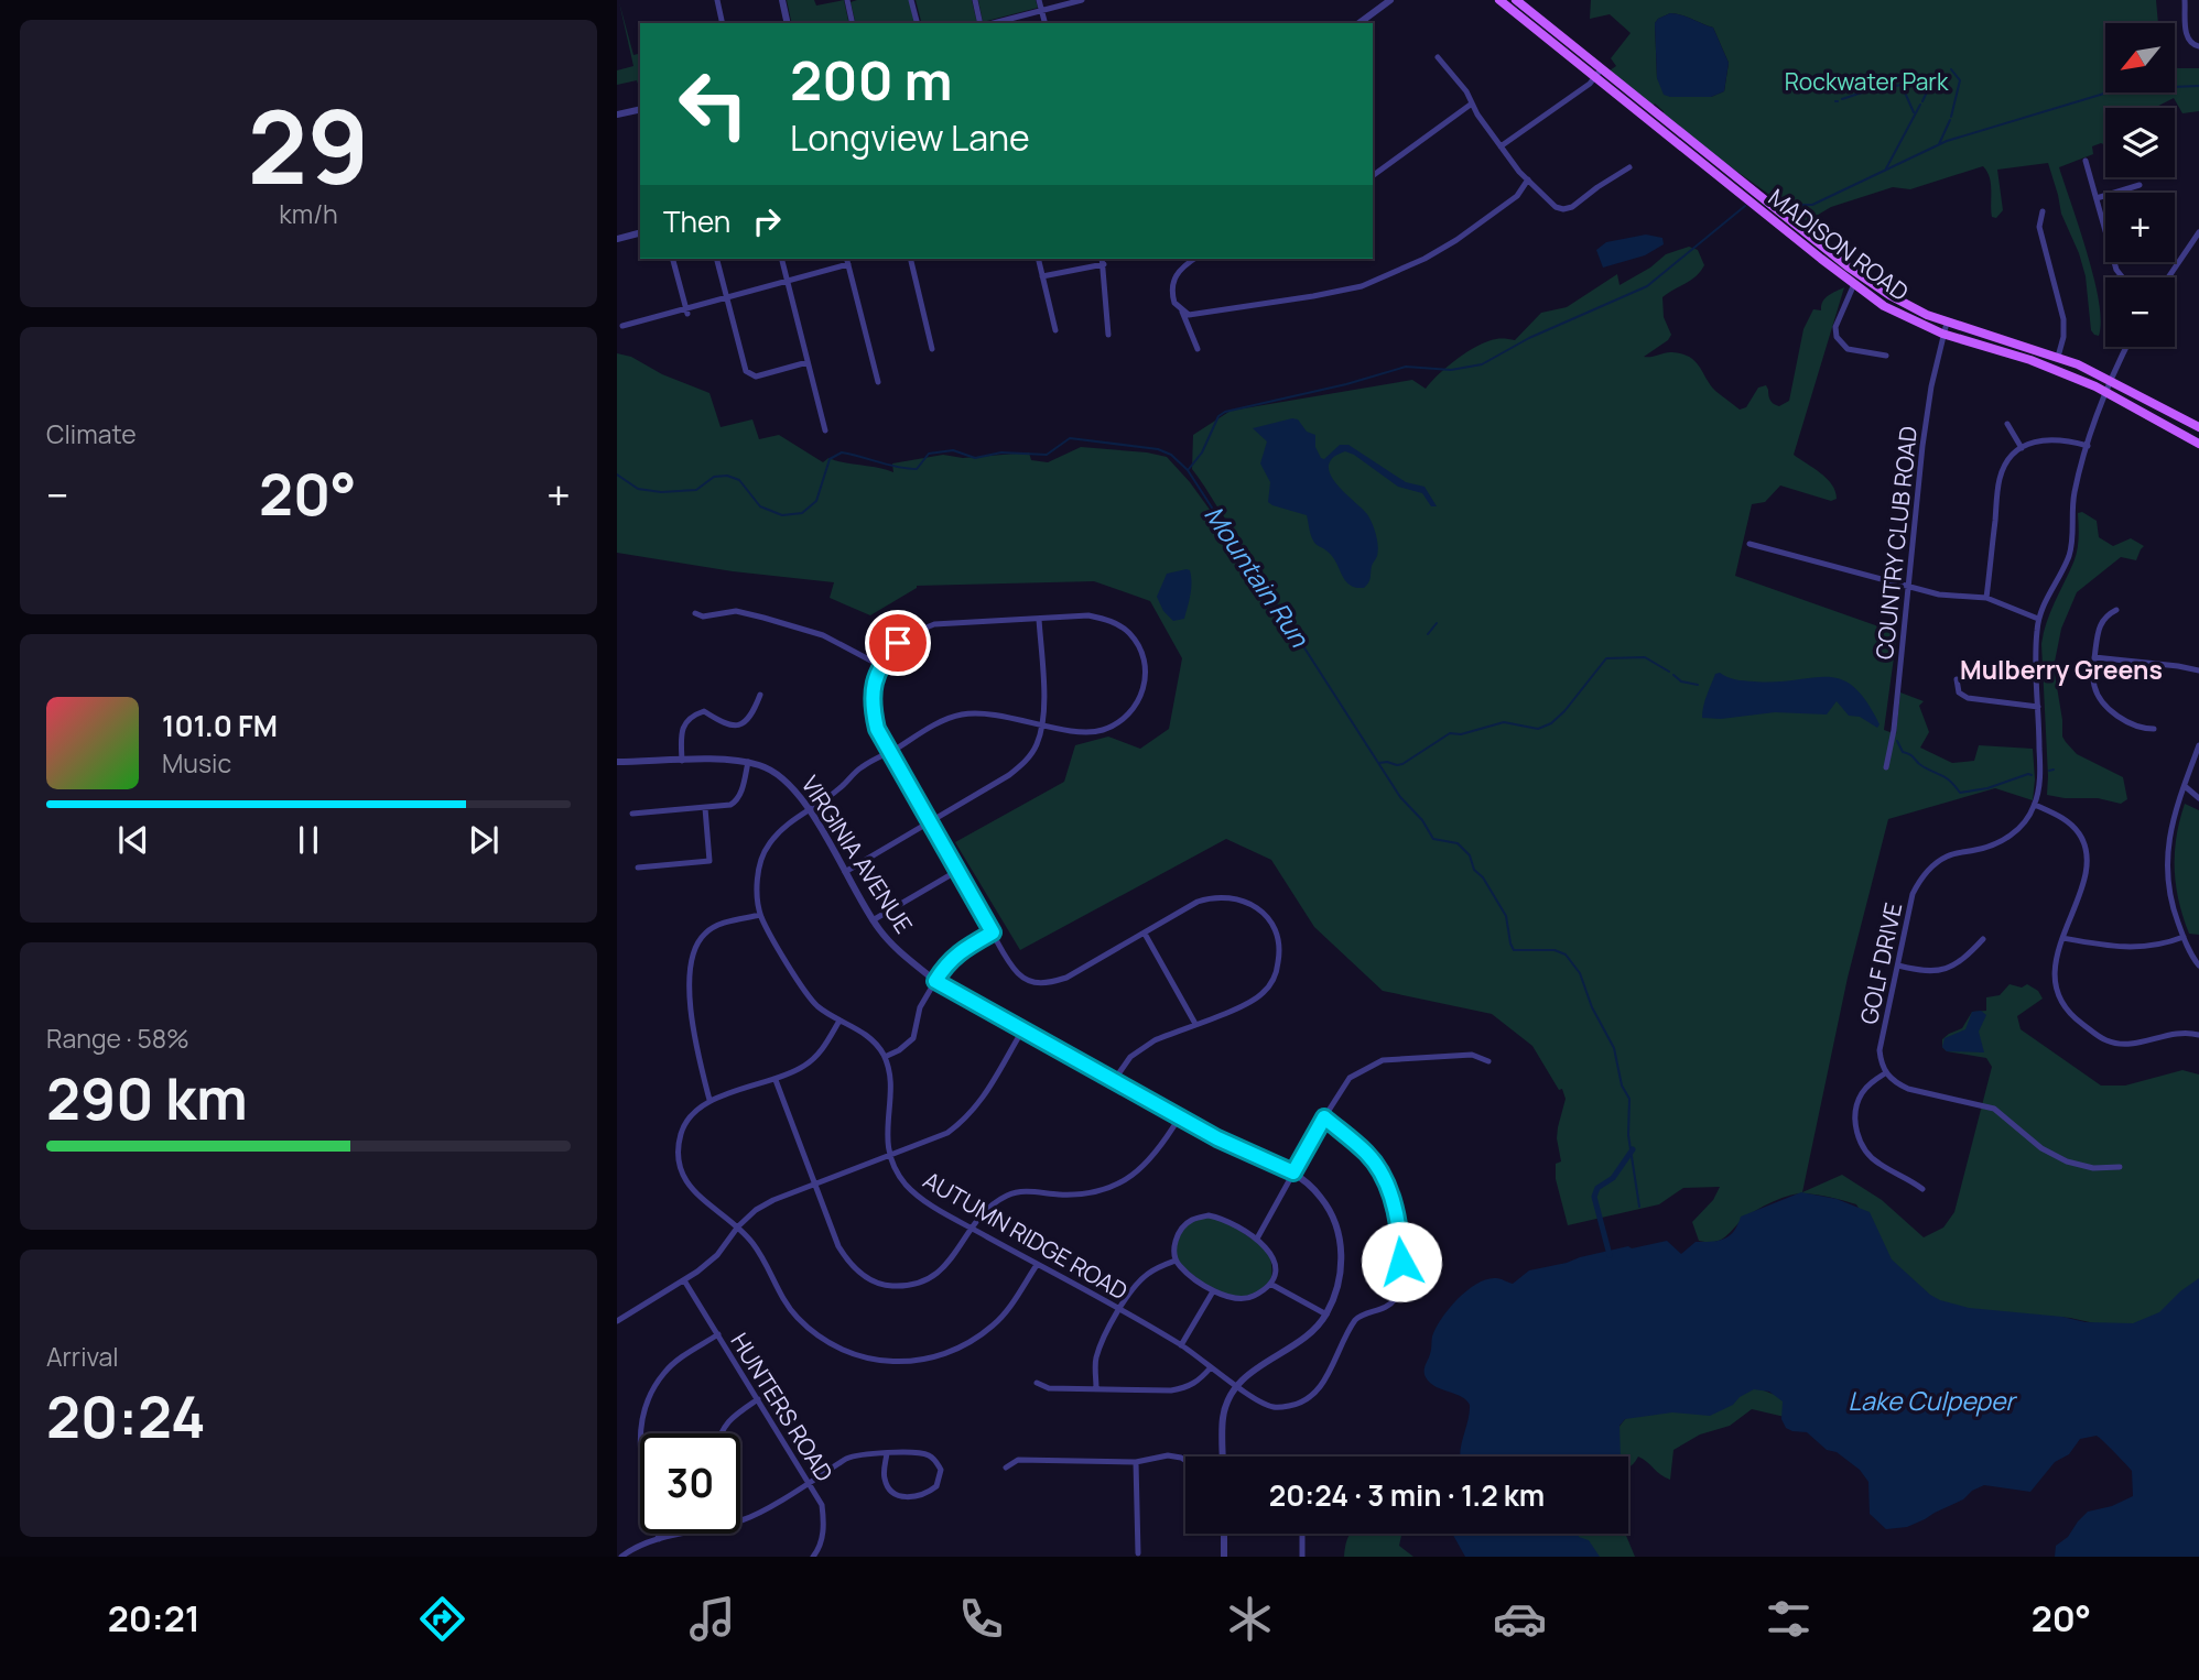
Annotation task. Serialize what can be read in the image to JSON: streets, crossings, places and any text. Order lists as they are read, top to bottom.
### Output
{
  "streets": {
    "main road": ["MADISON ROAD"],
    "street": [
      "COUNTRY CLUB ROAD",
      "VIRGINIA AVENUE",
      "GOLF DRIVE",
      "AUTUMN RIDGE ROAD",
      "HUNTERS ROAD"
    ]
  },
  "crossings": [
    ["MADISON ROAD", "COUNTRY CLUB ROAD"],
    ["VIRGINIA AVENUE", "AUTUMN RIDGE ROAD"]
  ],
  "districts": ["Mulberry Greens"],
  "water": ["Mountain Run", "Lake Culpeper"],
  "parks": ["Rockwater Park"],
  "north": "bottom left",
  "page": {
    "tile": [
      ["29", "km/h"],
      "Climate",
      ["Range · 58%", "290 km"],
      ["Arrival", "20:24"]
    ],
    "map_buttons": ["+", "−"],
    "turn": ["200 m", "Longview Lane"],
    "then": "Then",
    "heat": ["−", "20°", "+"],
    "song": ["101.0 FM", "Music"],
    "limit": "30",
    "trip": "20:24 · 3 min · 1.2 km",
    "tabs": ["20:21", "20°"]
  }
}
